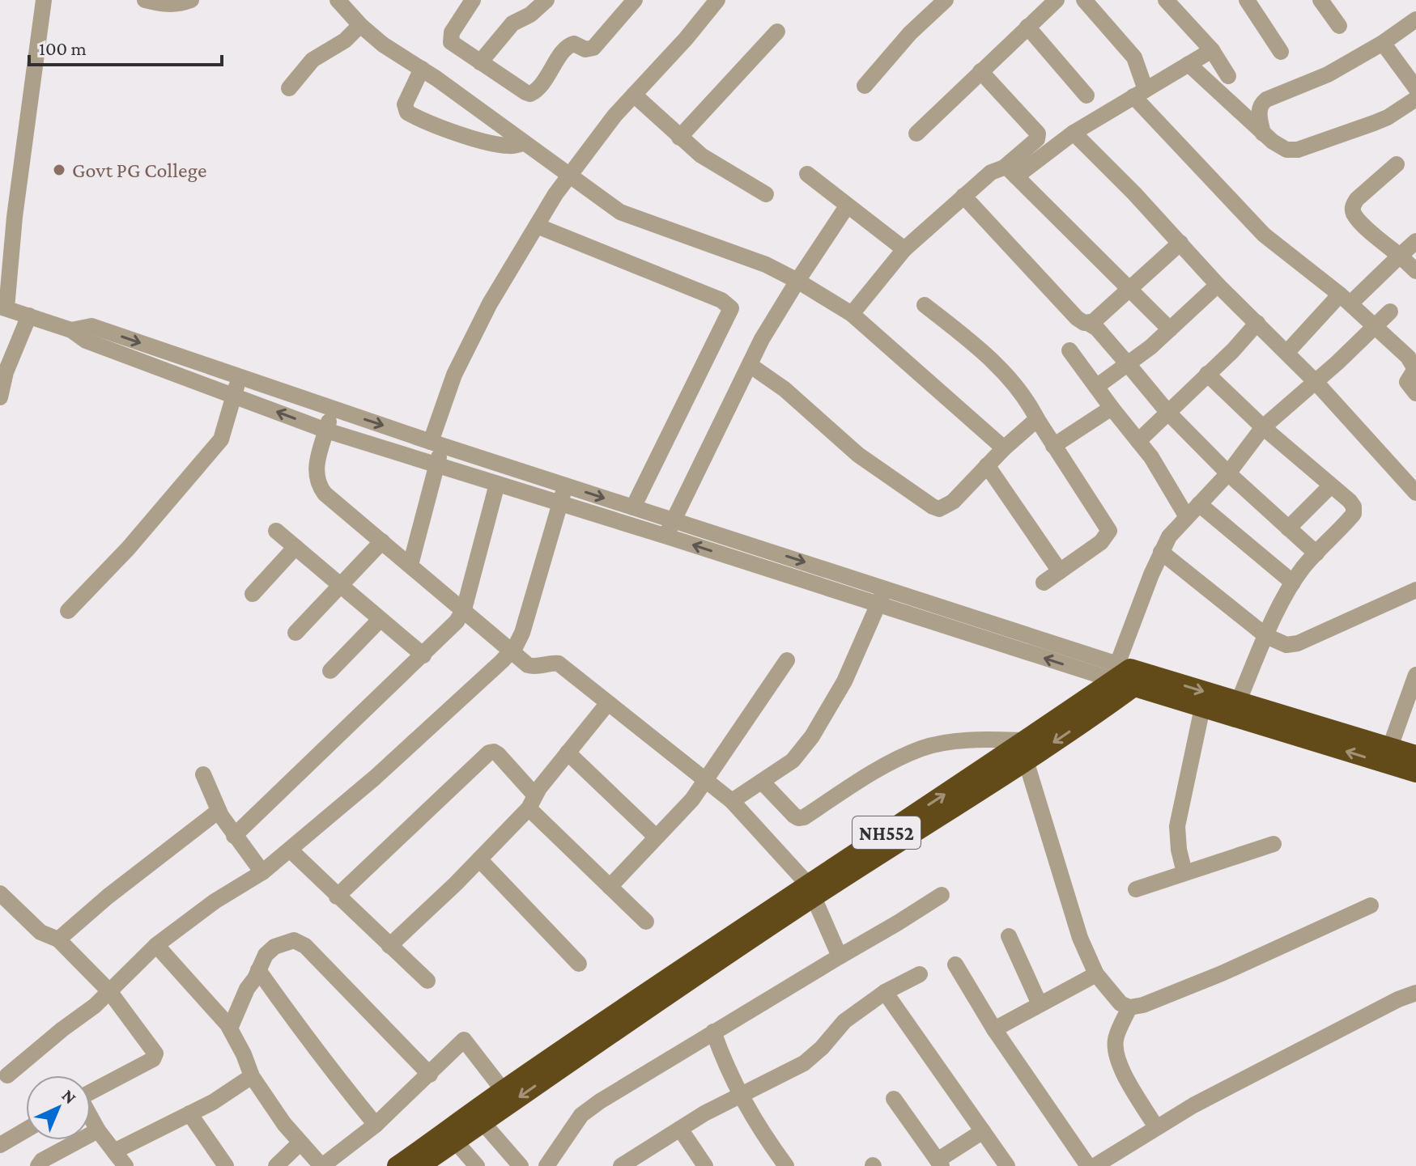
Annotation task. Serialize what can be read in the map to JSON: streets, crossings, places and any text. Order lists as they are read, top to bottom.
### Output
{
  "streets": {
    "highway": ["NH552"]
  },
  "places": ["Govt PG College"],
  "scale_bar": "100 m",
  "north": "top right"
}
